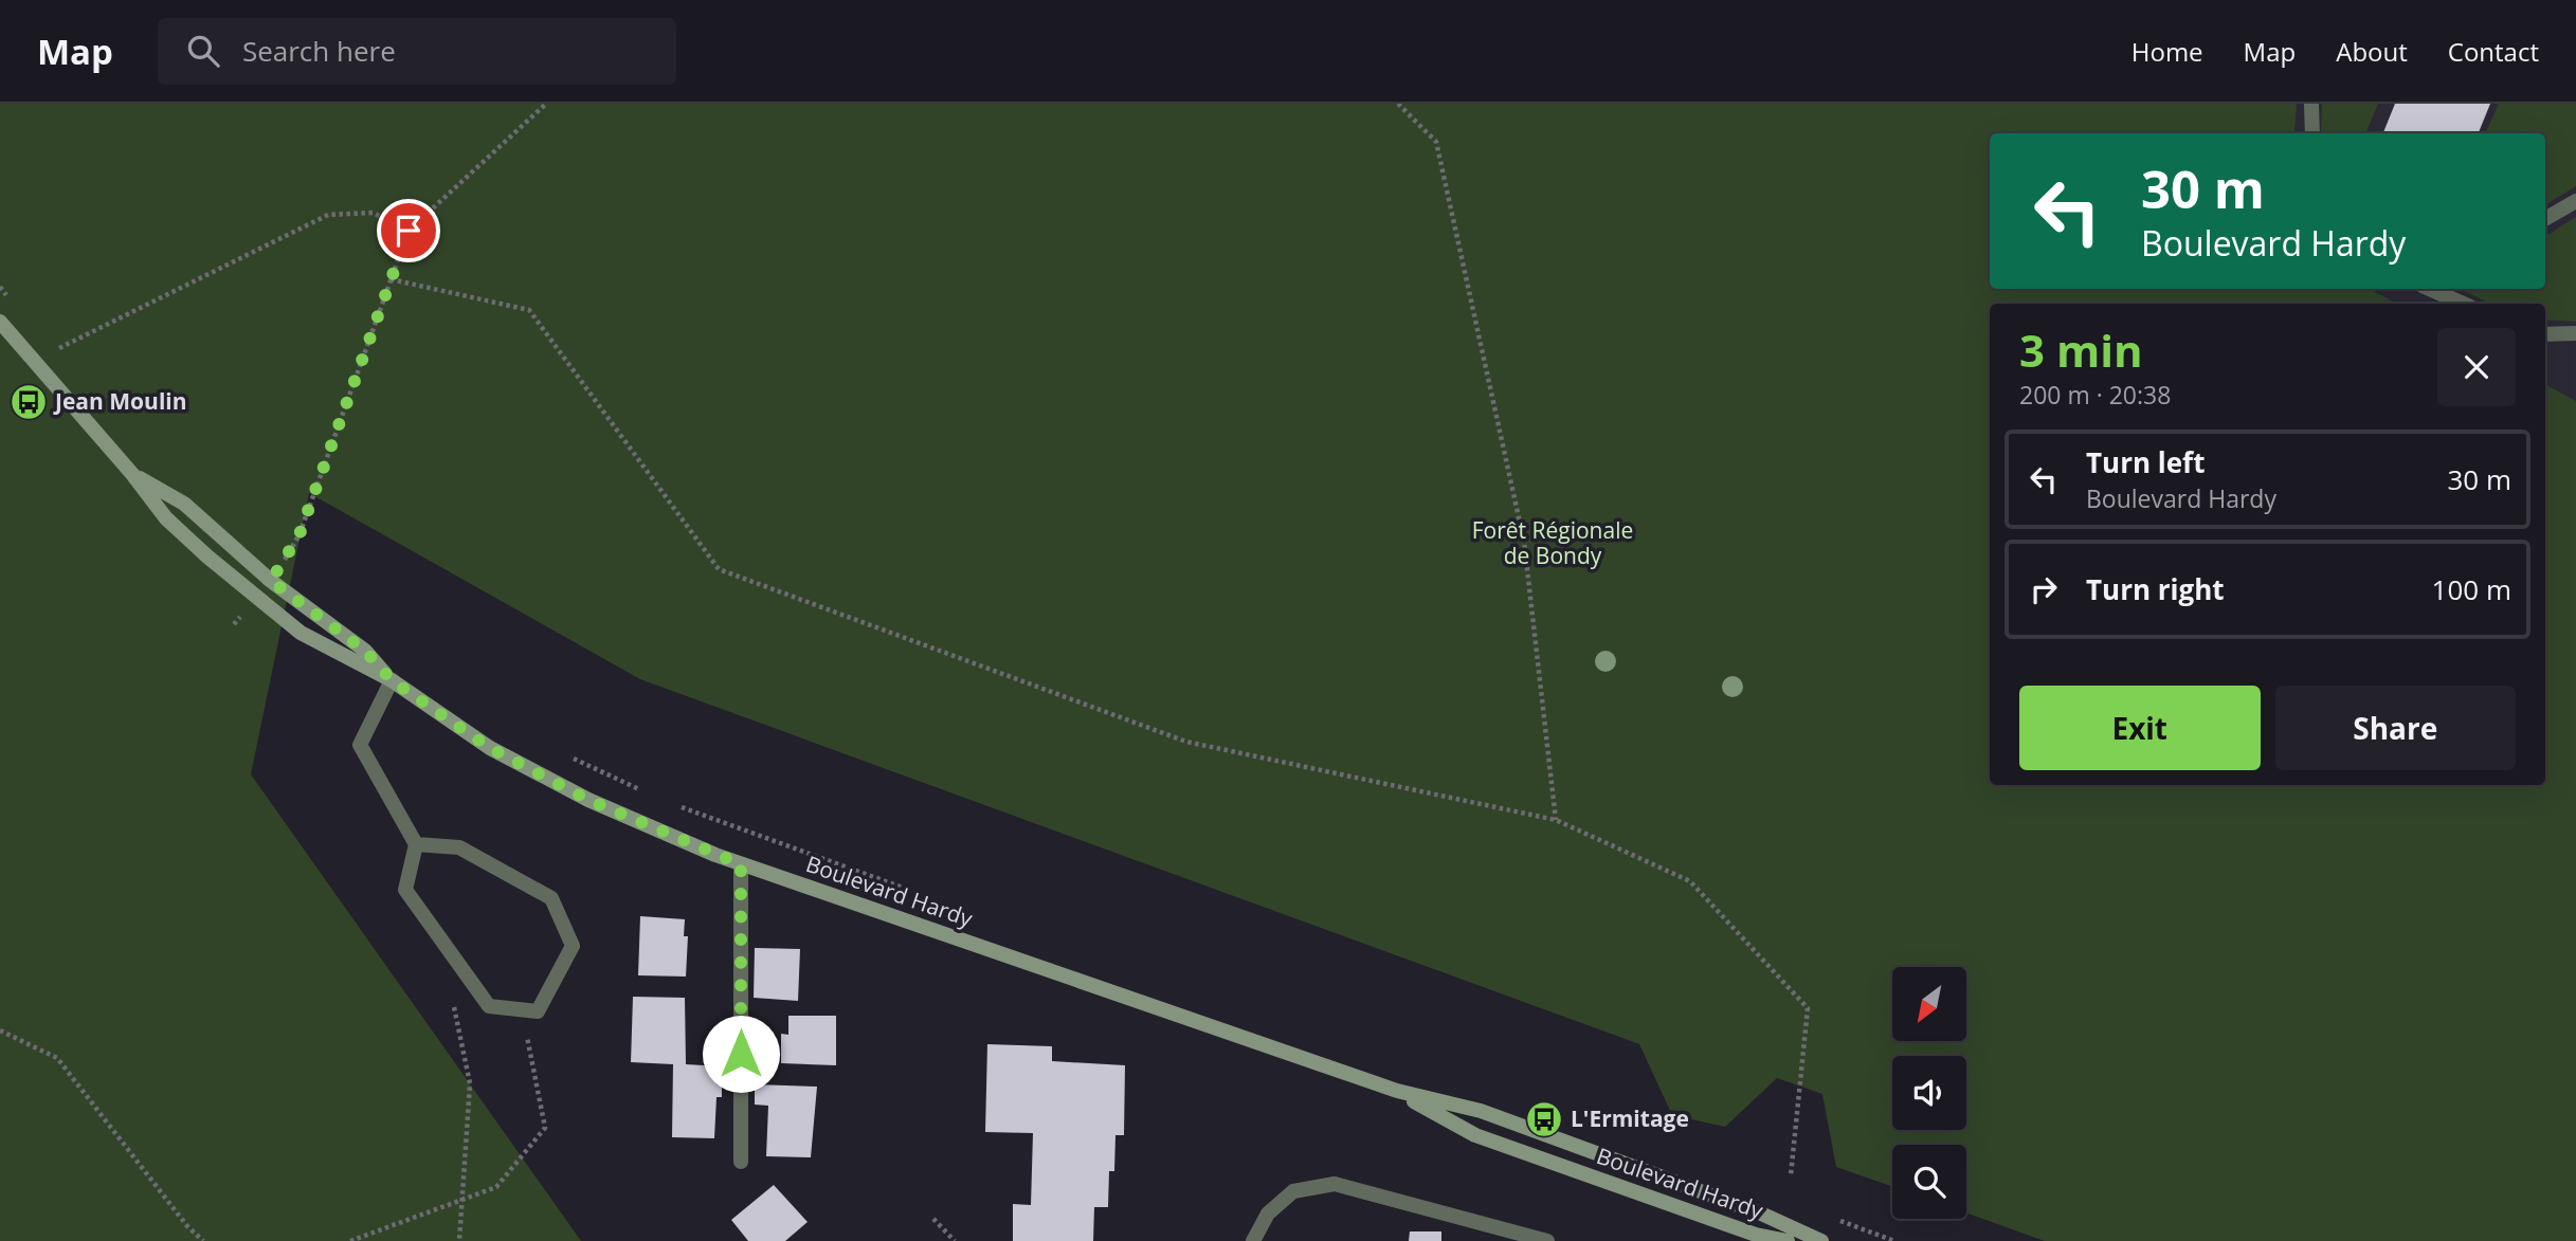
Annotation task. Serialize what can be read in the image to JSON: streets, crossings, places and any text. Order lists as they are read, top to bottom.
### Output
{
  "streets": {
    "street": ["Boulevard Hardy"]
  },
  "parks": ["Forêt Régionale de Bondy"],
  "places": {
    "bus stop": ["Jean Moulin", "L'Ermitage"]
  },
  "north": "bottom left",
  "page": {
    "header": "Map",
    "search": "Search here",
    "nav": [
      "Home",
      "Map",
      "About",
      "Contact"
    ],
    "turn": ["30 m", "Boulevard Hardy"],
    "heading": ["3 min", "200 m · 20:38"],
    "list": [
      {
        "name": "Turn left",
        "note": "Boulevard Hardy",
        "value": "30 m"
      },
      {
        "name": "Turn right",
        "value": "100 m"
      }
    ],
    "buttons": ["Exit", "Share"]
  }
}
